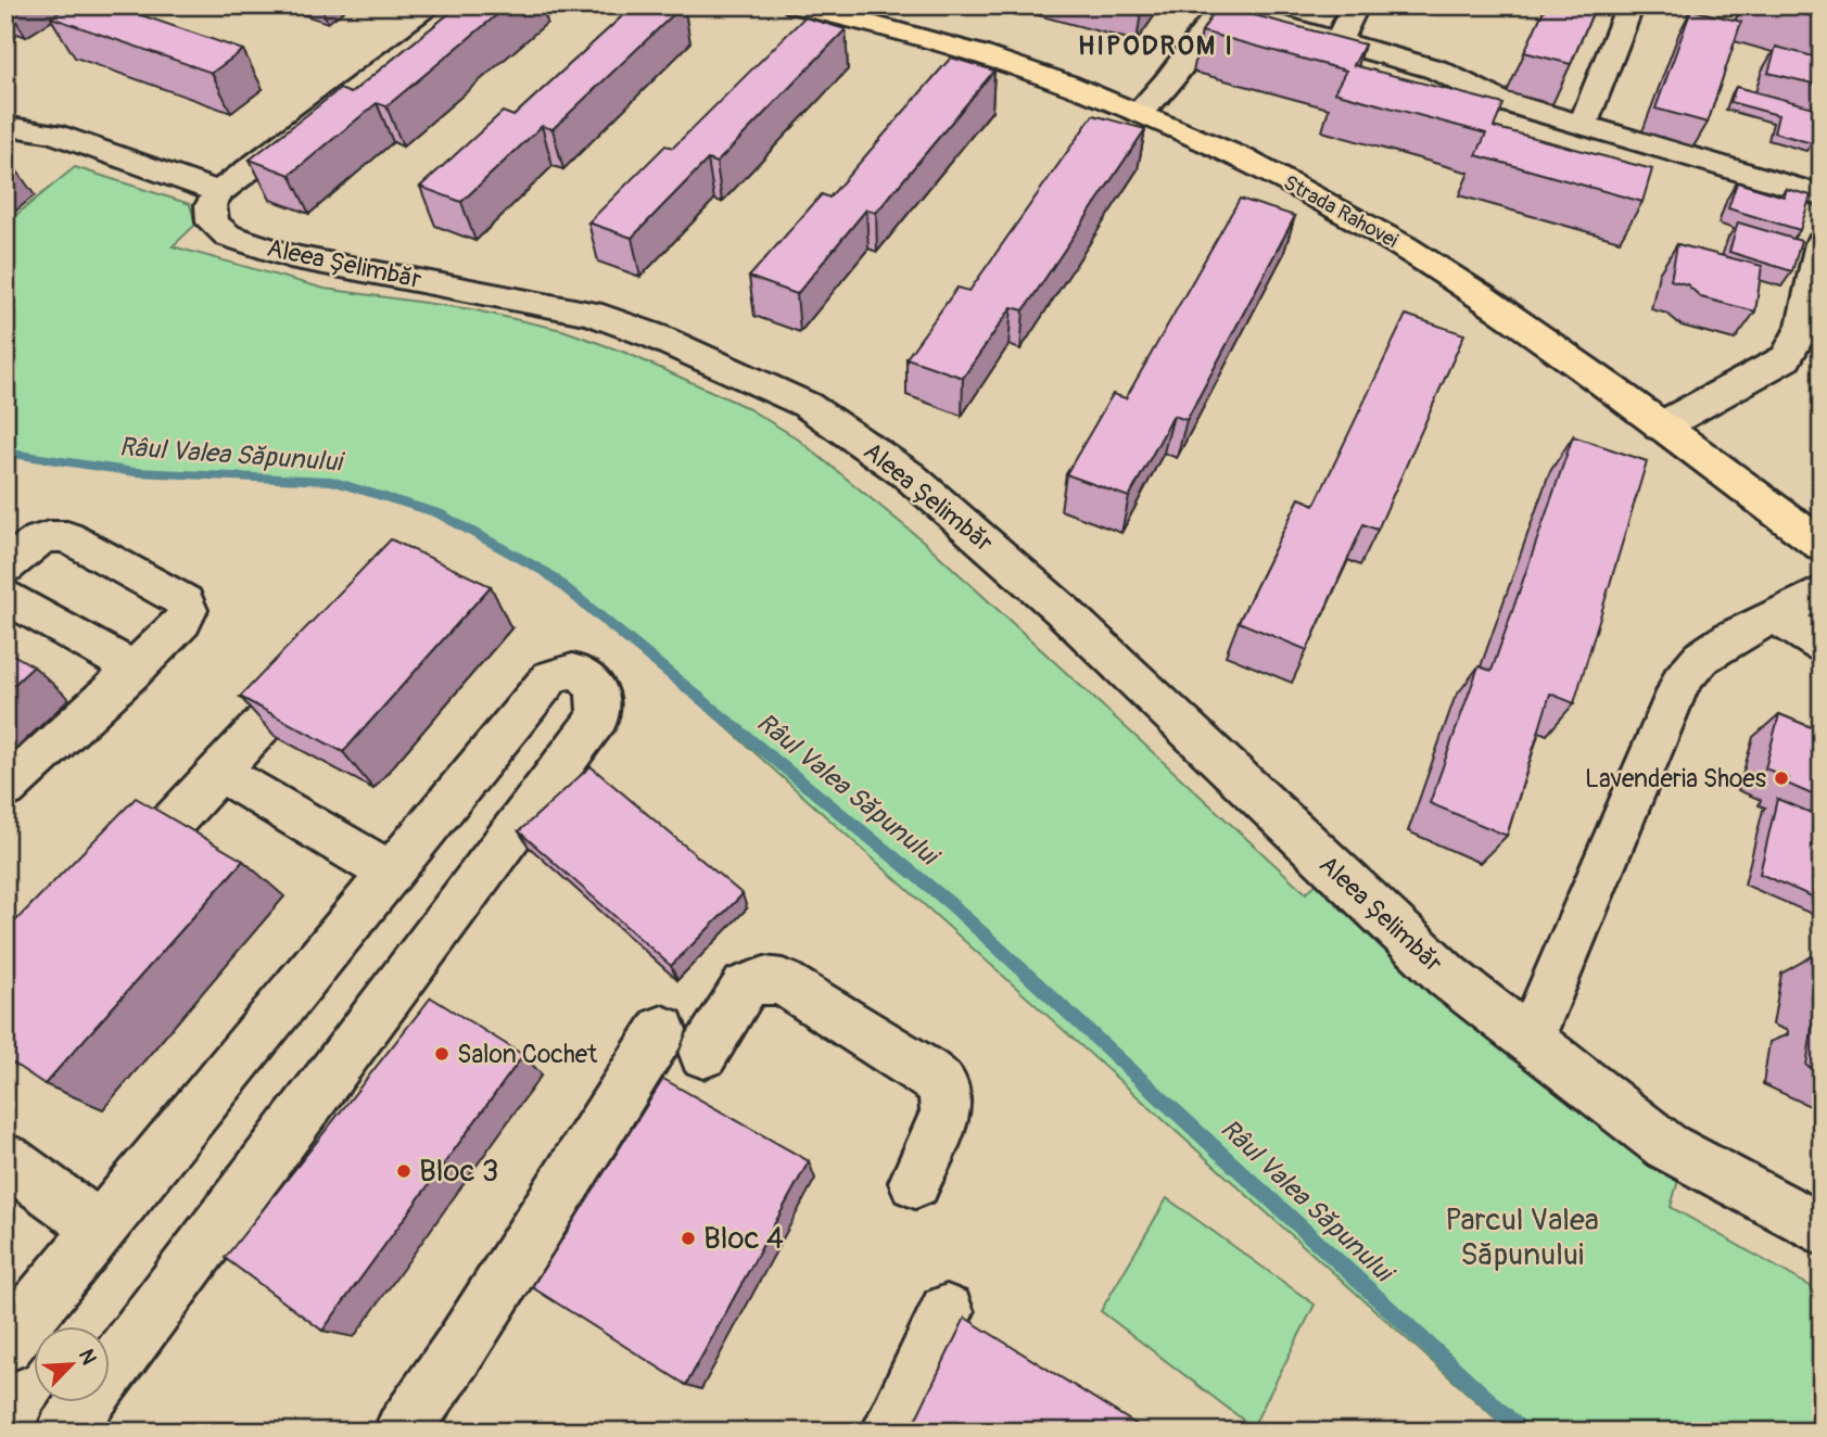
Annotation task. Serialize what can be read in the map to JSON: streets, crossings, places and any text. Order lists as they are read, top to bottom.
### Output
{
  "streets": {
    "main road": ["Strada Rahovei"],
    "street": ["Aleea Șelimbăr"]
  },
  "districts": ["HIPODROM I"],
  "water": ["Râul Valea Săpunului"],
  "parks": ["Parcul Valea Săpunului"],
  "places": [
    "Lavenderia Shoes",
    "Salon Cochet",
    "Bloc 3",
    "Bloc 4"
  ],
  "north": "top right"
}
